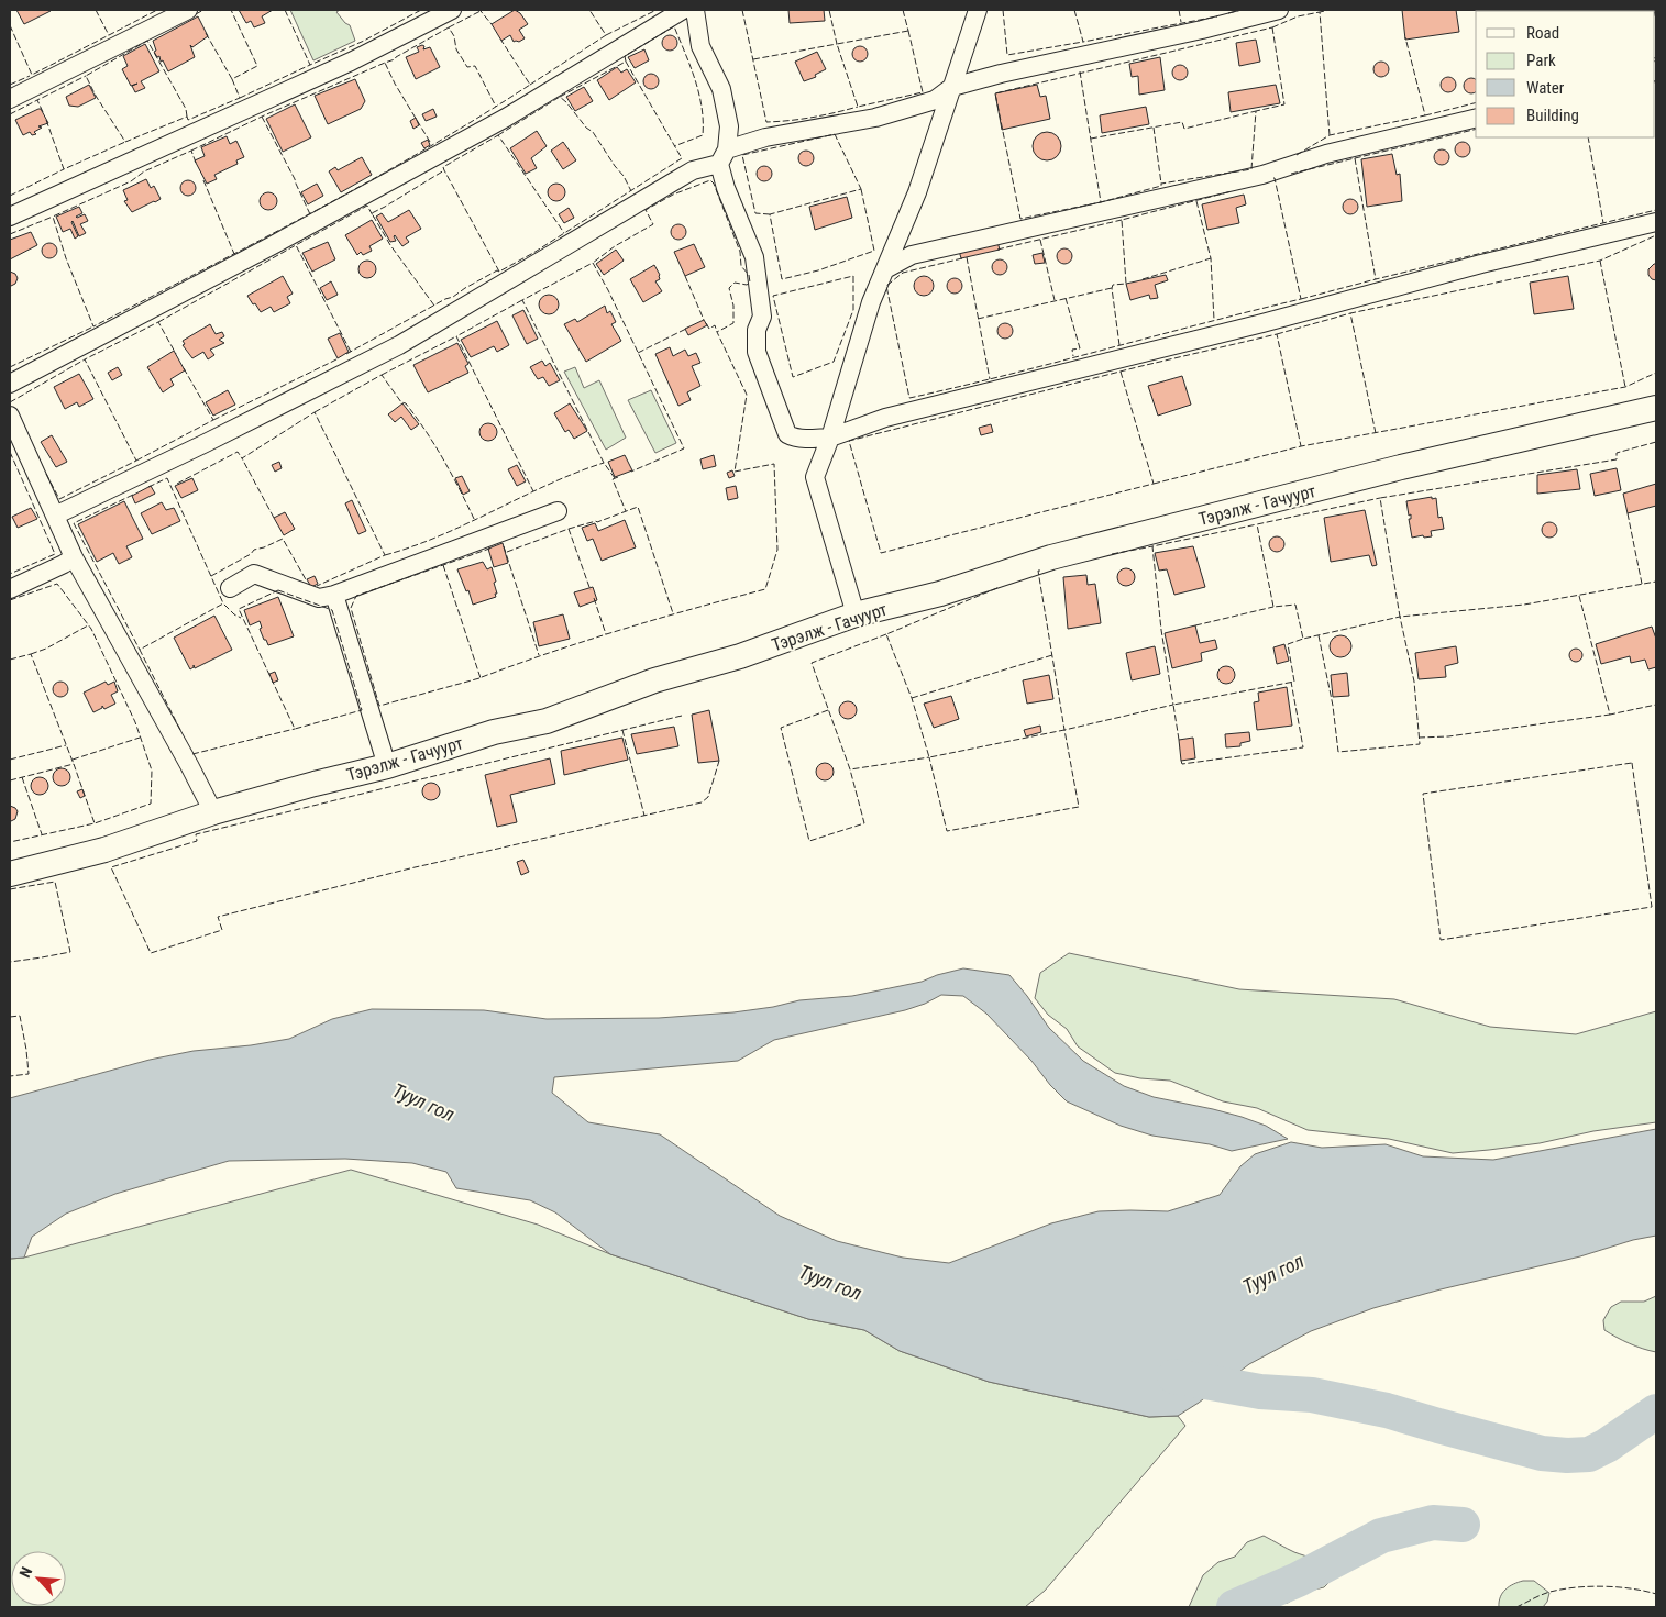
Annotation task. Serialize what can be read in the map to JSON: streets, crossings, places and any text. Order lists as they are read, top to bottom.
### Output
{
  "streets": {
    "main road": ["Тэрэлж - Гачуурт"]
  },
  "water": ["Туул гол"],
  "legend": [
    "Road",
    "Park",
    "Water",
    "Building"
  ],
  "north": "top left"
}
